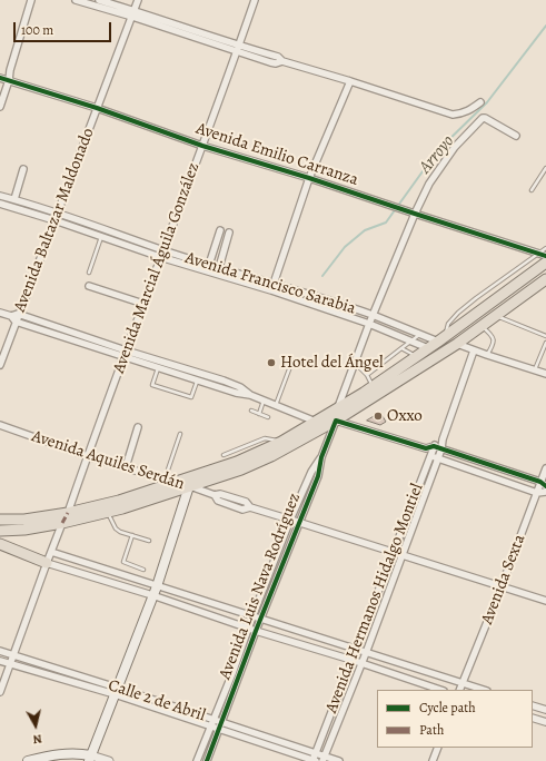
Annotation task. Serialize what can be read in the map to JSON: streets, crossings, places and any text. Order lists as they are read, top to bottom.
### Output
{
  "streets": {
    "street": [
      "Avenida Emilio Carranza",
      "Avenida Baltazar Maldonado",
      "Avenida Marcial Águila González",
      "Avenida Francisco Sarabia",
      "Avenida Aquiles Serdán",
      "Avenida Sexta",
      "Avenida Luis Nava Rodríguez",
      "Avenida Hermanos Hidalgo Montiel",
      "Calle 2 de Abril"
    ]
  },
  "crossings": [
    ["Avenida Emilio Carranza", "Avenida Baltazar Maldonado"],
    ["Avenida Emilio Carranza", "Avenida Marcial Águila González"],
    ["Avenida Baltazar Maldonado", "Avenida Francisco Sarabia"],
    ["Avenida Marcial Águila González", "Avenida Francisco Sarabia"],
    ["Avenida Marcial Águila González", "Avenida Aquiles Serdán"],
    ["Avenida Aquiles Serdán", "Avenida Sexta"],
    ["Avenida Aquiles Serdán", "Avenida Luis Nava Rodríguez"],
    ["Avenida Aquiles Serdán", "Avenida Hermanos Hidalgo Montiel"],
    ["Avenida Luis Nava Rodríguez", "Calle 2 de Abril"],
    ["Avenida Hermanos Hidalgo Montiel", "Calle 2 de Abril"]
  ],
  "water": ["Arroyo"],
  "places": ["Hotel del Ángel", "Oxxo"],
  "legend": ["Cycle path", "Path"],
  "scale_bar": "100 m",
  "north": "bottom"
}
